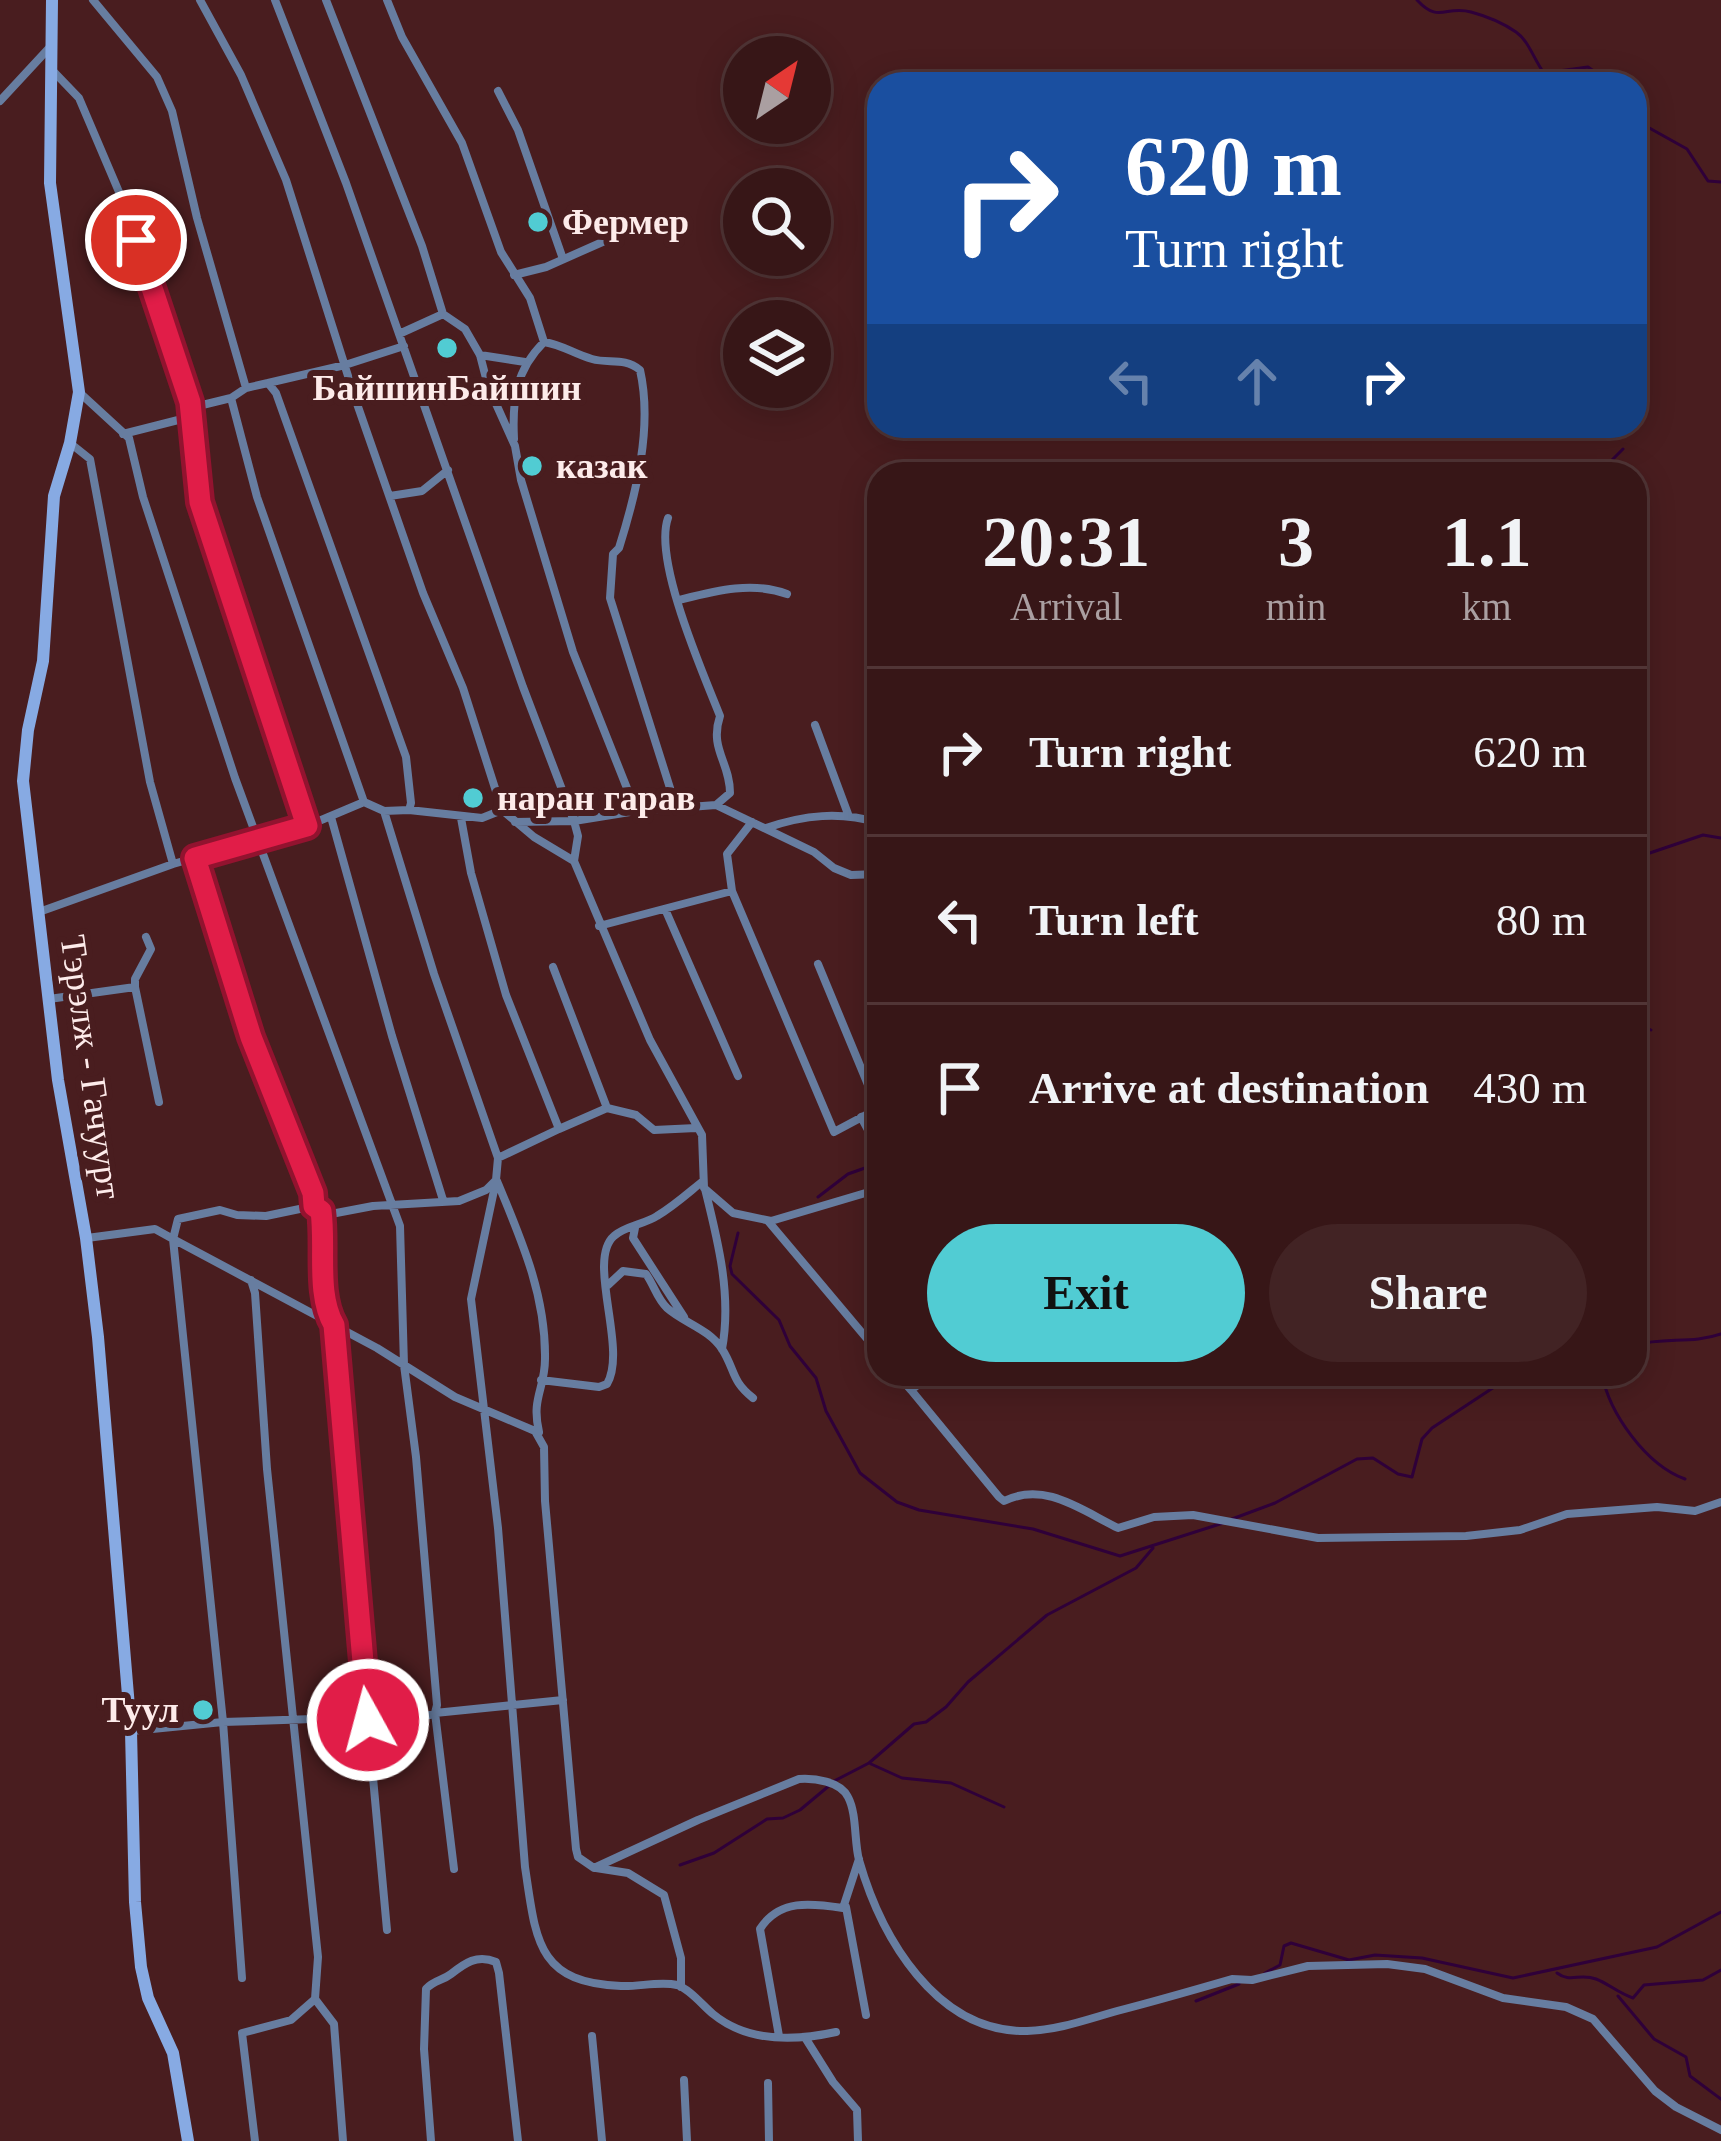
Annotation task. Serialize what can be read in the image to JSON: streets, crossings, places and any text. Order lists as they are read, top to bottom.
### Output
{
  "streets": {
    "main road": ["Тэрэлж - Гачуурт"]
  },
  "places": [
    "Фермер",
    "БайшинБайшин",
    "казак",
    "наран гарав",
    "Туул"
  ],
  "north": "top right",
  "page": {
    "turn": ["620 m", "Turn right"],
    "eta": [
      "20:31",
      "Arrival",
      "3",
      "min",
      "1.1",
      "km"
    ],
    "list": [
      {
        "name": "Turn right",
        "value": "620 m"
      },
      {
        "name": "Turn left",
        "value": "80 m"
      },
      {
        "name": "Arrive at destination",
        "value": "430 m"
      }
    ],
    "buttons": ["Exit", "Share"]
  }
}
